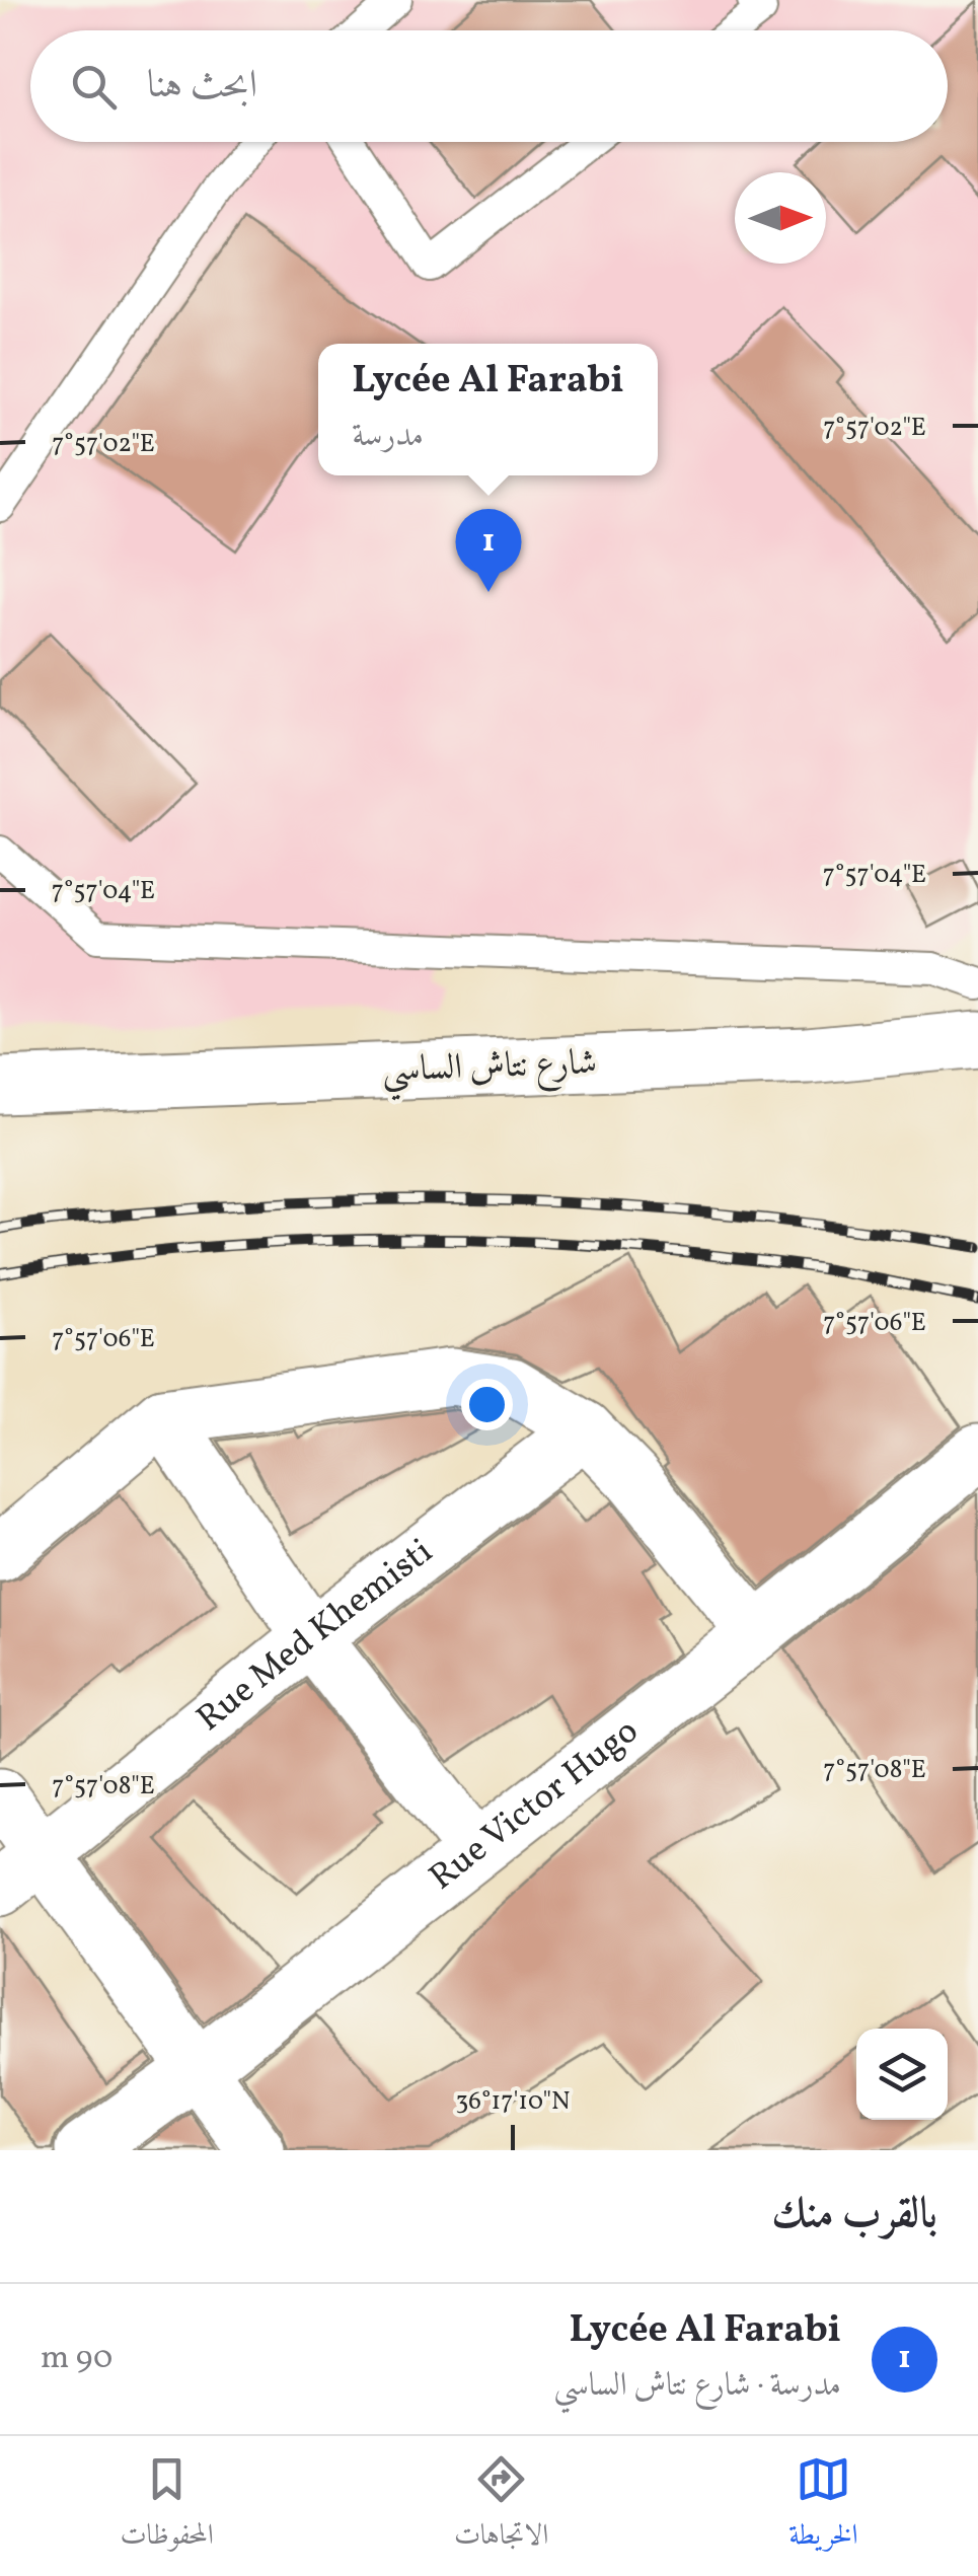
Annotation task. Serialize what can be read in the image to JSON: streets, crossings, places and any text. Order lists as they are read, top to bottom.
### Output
{
  "streets": {
    "street": ["شارع نتاش الساسي", "Rue Med Khemisti", "Rue Victor Hugo"]
  },
  "north": "right",
  "page": {
    "search": "ابحث هنا",
    "popup": ["Lycée Al Farabi", "مدرسة"],
    "pins": "1",
    "heading": "بالقرب منك",
    "list": [
      {
        "mark": "1",
        "name": "Lycée Al Farabi",
        "note": "مدرسة · شارع نتاش الساسي",
        "value": "90 m"
      }
    ],
    "nav": ["الخريطة", "الاتجاهات", "المحفوظات"]
  },
  "coordinates": [
    "7°57'02\"E",
    "7°57'04\"E",
    "7°57'06\"E",
    "7°57'08\"E",
    "36°17'10\"N"
  ]
}
